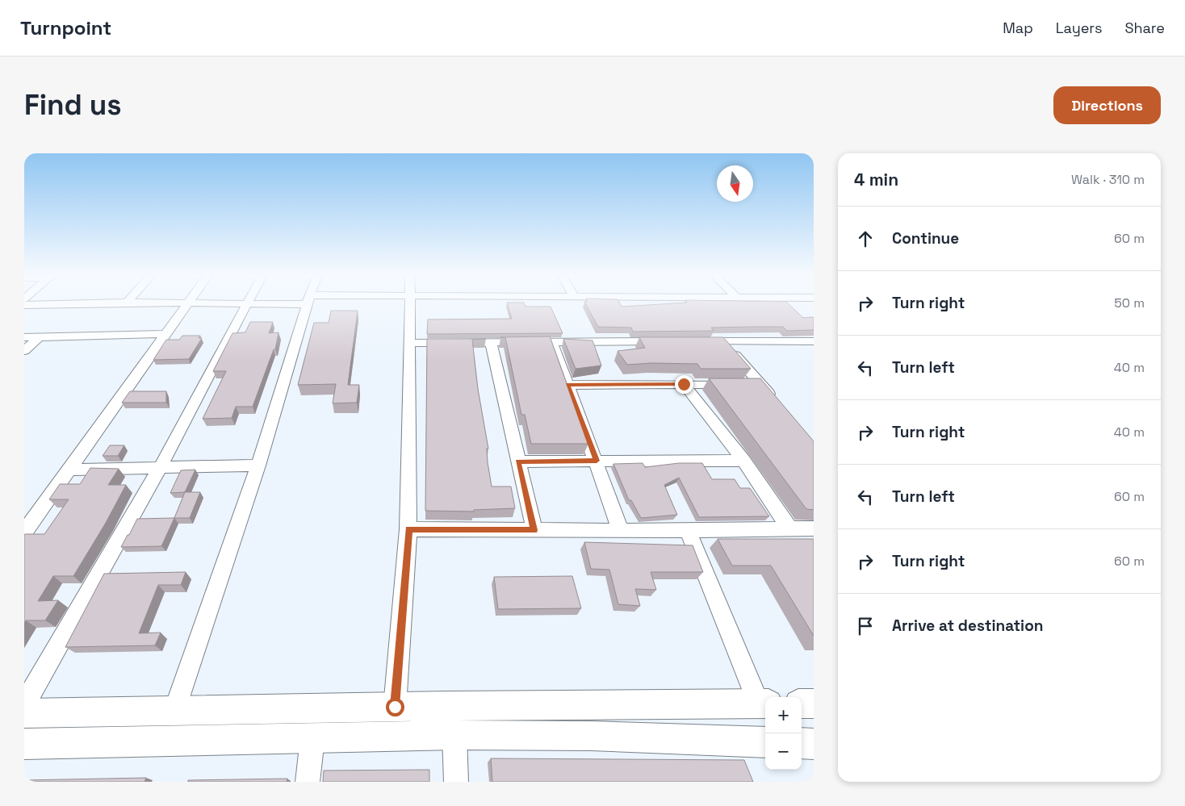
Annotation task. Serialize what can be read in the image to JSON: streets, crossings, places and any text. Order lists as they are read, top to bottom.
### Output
{
  "north": "bottom",
  "page": {
    "header": "Turnpoint",
    "nav": ["Map", "Layers", "Share"],
    "buttons": "Directions",
    "title": "Find us",
    "heading": ["4 min", "Walk · 310 m"],
    "list": [
      ["Continue", "60 m"],
      ["Turn right", "50 m"],
      ["Turn left", "40 m"],
      ["Turn right", "40 m"],
      ["Turn left", "60 m"],
      ["Turn right", "60 m"],
      "Arrive at destination"
    ],
    "map_buttons": ["+", "−"]
  }
}
